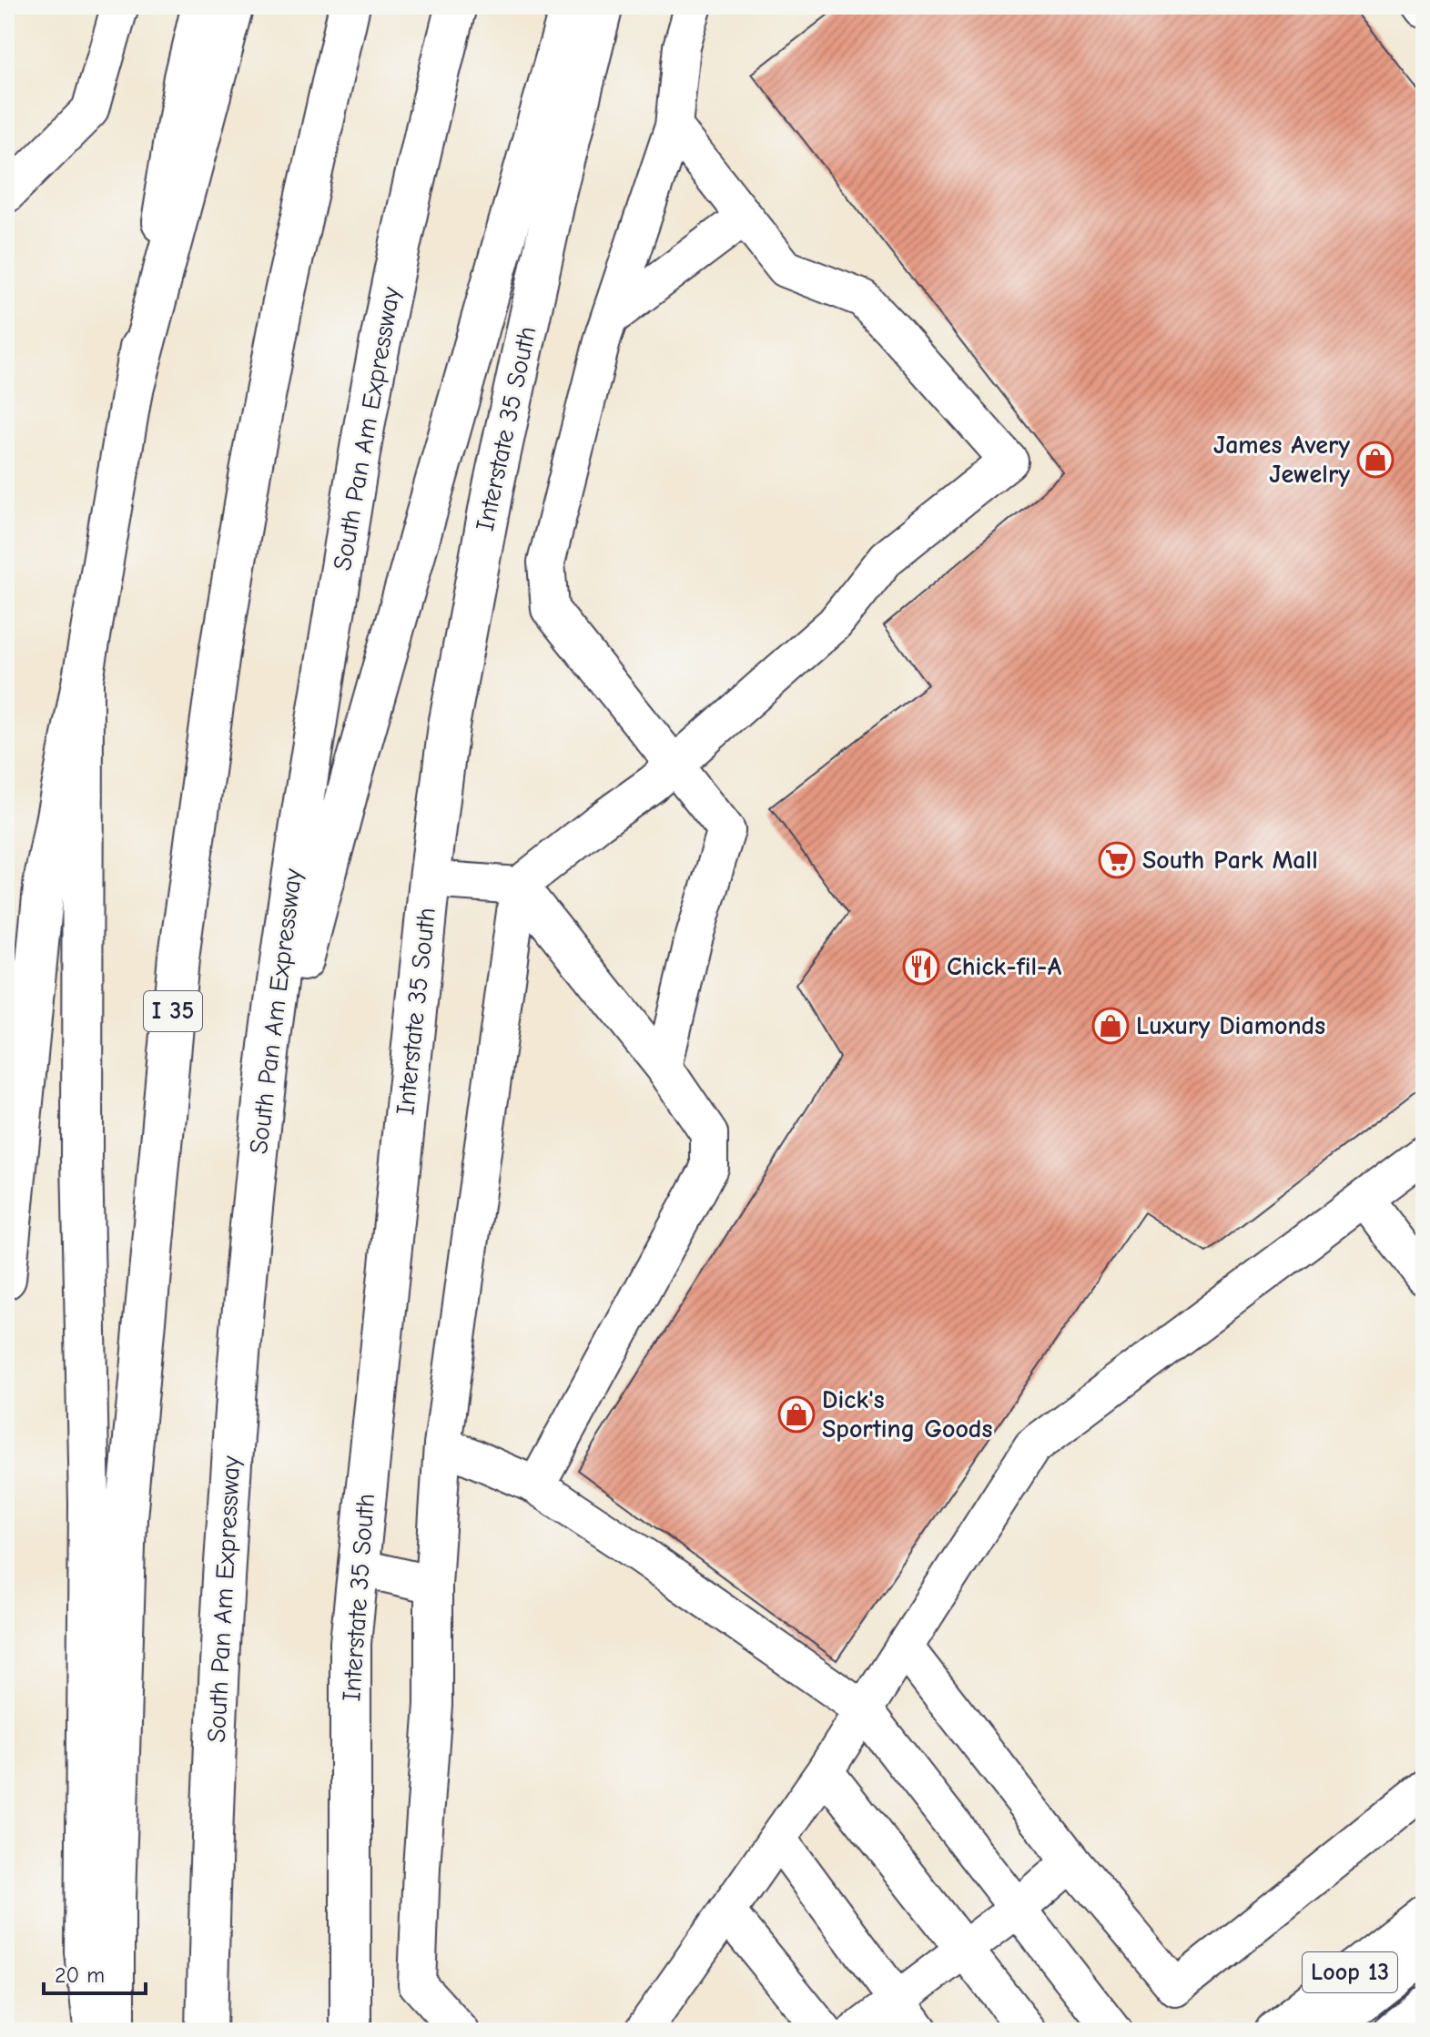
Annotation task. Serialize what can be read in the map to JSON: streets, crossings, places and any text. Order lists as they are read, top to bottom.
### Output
{
  "streets": {
    "main road": [
      "South Pan Am Expressway",
      "Interstate 35 South",
      "I 35",
      "Loop 13"
    ]
  },
  "places": {
    "shop": ["James Avery Jewelry", "Luxury Diamonds", "Dick's Sporting Goods"],
    "supermarket": ["South Park Mall"],
    "restaurant": ["Chick-fil-A"]
  },
  "scale_bar": "20 m"
}
